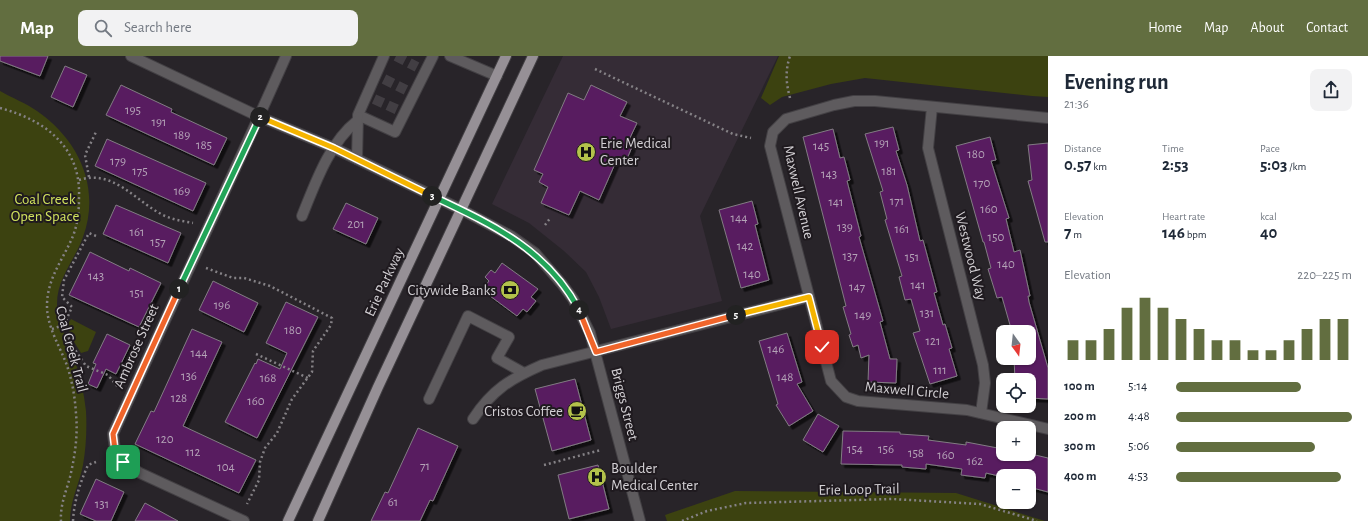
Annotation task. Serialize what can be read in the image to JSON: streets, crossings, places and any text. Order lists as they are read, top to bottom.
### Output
{
  "streets": {
    "main road": ["Erie Parkway"],
    "street": [
      "Maxwell Avenue",
      "Westwood Way",
      "Ambrose Street",
      "Maxwell Circle",
      "Briggs Street"
    ],
    "path": ["Coal Creek Trail", "Erie Loop Trail"]
  },
  "crossings": [
    ["Maxwell Avenue", "Westwood Way"],
    ["Maxwell Avenue", "Maxwell Circle"],
    ["Westwood Way", "Maxwell Circle"],
    ["Erie Parkway", "Briggs Street"],
    ["Ambrose Street", "Briggs Street"]
  ],
  "parks": ["Coal Creek Open Space"],
  "places": {
    "hospital": ["Erie Medical Center", "Boulder Medical Center"],
    "bank": ["Citywide Banks"],
    "cafe": ["Cristos Coffee"]
  },
  "house_numbers": [
    "195",
    "191",
    "189",
    "191",
    "185",
    "145",
    "180",
    "179",
    "175",
    "181",
    "143",
    "170",
    "169",
    "171",
    "141",
    "160",
    "144",
    "201",
    "139",
    "161",
    "161",
    "150",
    "157",
    "142",
    "137",
    "151",
    "140",
    "140",
    "143",
    "141",
    "147",
    "151",
    "196",
    "131",
    "149",
    "180",
    "121",
    "146",
    "144",
    "111",
    "136",
    "148",
    "168",
    "128",
    "160",
    "120",
    "154",
    "156",
    "112",
    "158",
    "160",
    "162",
    "71",
    "104",
    "61",
    "131"
  ],
  "north": "bottom",
  "page": {
    "header": "Map",
    "search": "Search here",
    "nav": [
      "Home",
      "Map",
      "About",
      "Contact"
    ],
    "heading": ["Evening run", "21:36"],
    "pins": [
      "2",
      "3",
      "1",
      "4",
      "5"
    ],
    "stats": [
      ["Distance", "0.57 km"],
      ["Time", "2:53"],
      ["Pace", "5:03 /km"],
      ["Elevation", "7 m"],
      ["Heart rate", "146 bpm"],
      ["kcal", "40"]
    ],
    "chart": ["Elevation", "220–225 m"],
    "map_buttons": ["+", "−"],
    "list": [
      {
        "name": "100 m",
        "note": "5:14"
      },
      {
        "name": "200 m",
        "note": "4:48"
      },
      {
        "name": "300 m",
        "note": "5:06"
      },
      {
        "name": "400 m",
        "note": "4:53"
      }
    ]
  }
}
